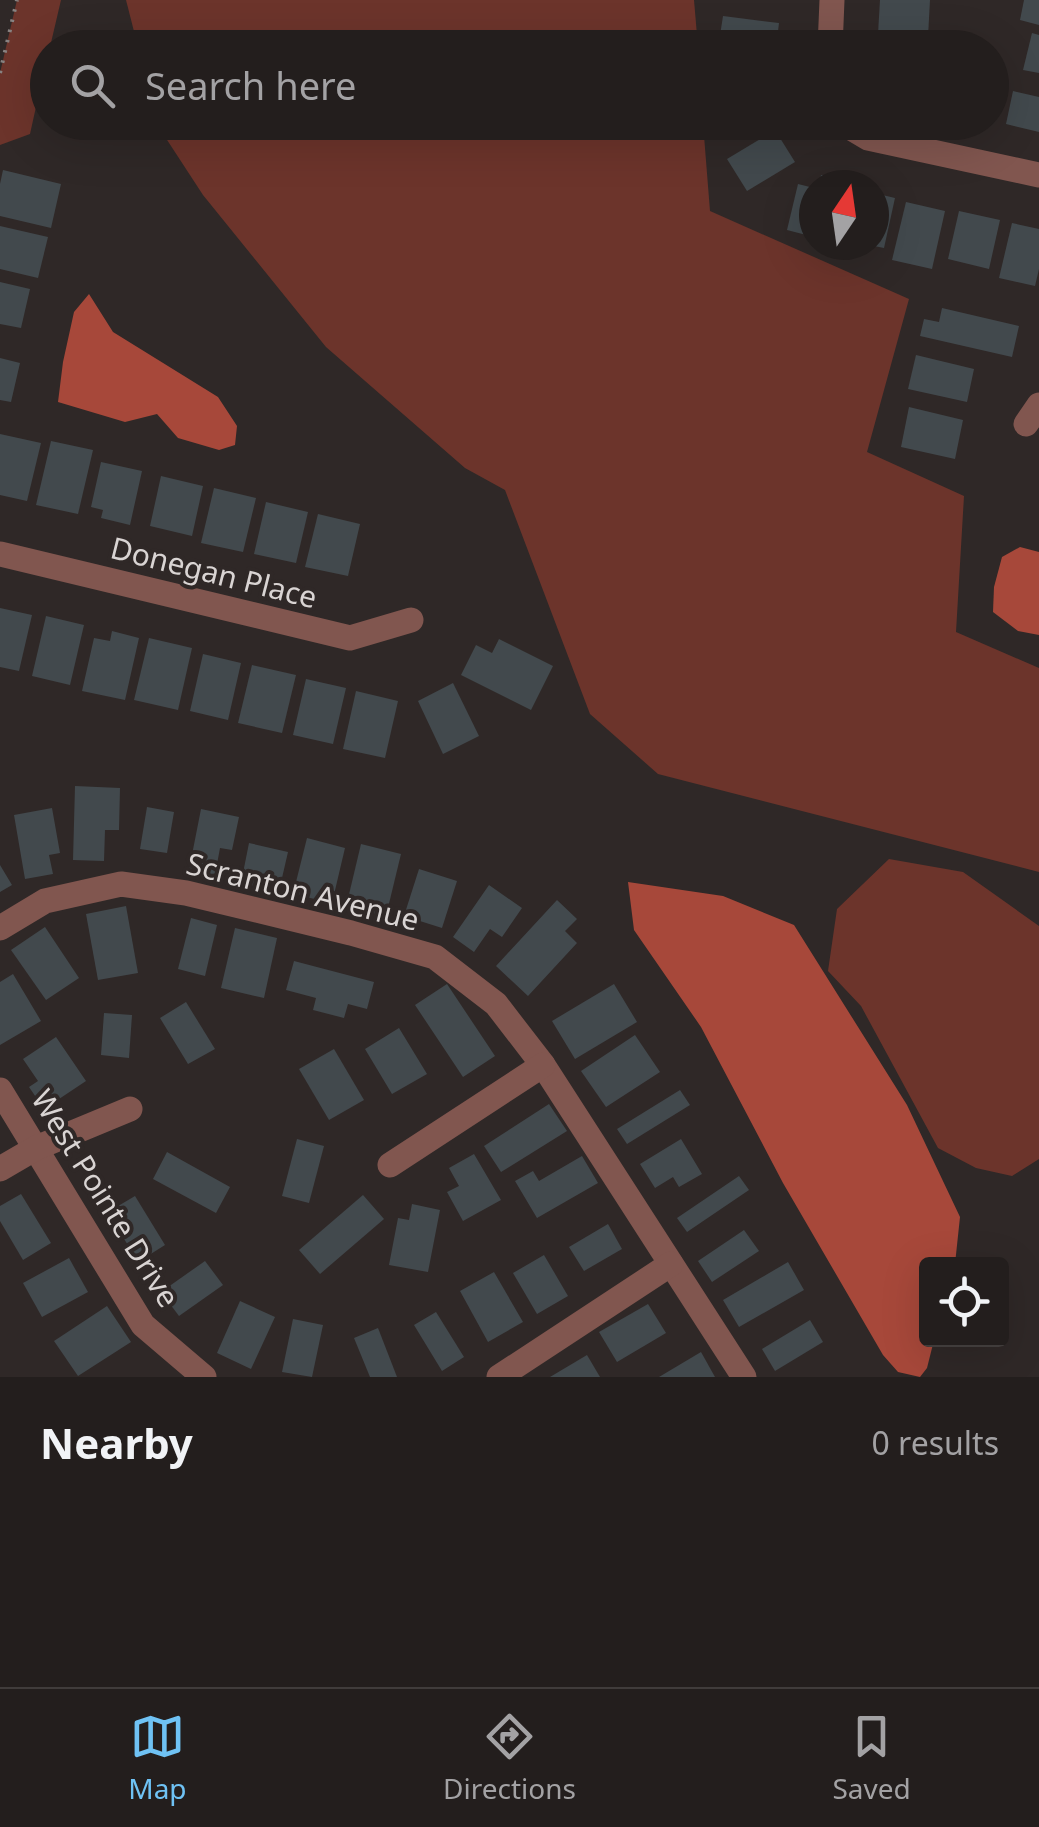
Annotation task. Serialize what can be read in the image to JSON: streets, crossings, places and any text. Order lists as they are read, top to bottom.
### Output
{
  "streets": {
    "street": ["Donegan Place", "Scranton Avenue", "West Pointe Drive"]
  },
  "north": "top",
  "page": {
    "search": "Search here",
    "heading": ["Nearby", "0 results"],
    "nav": ["Map", "Directions", "Saved"]
  }
}
